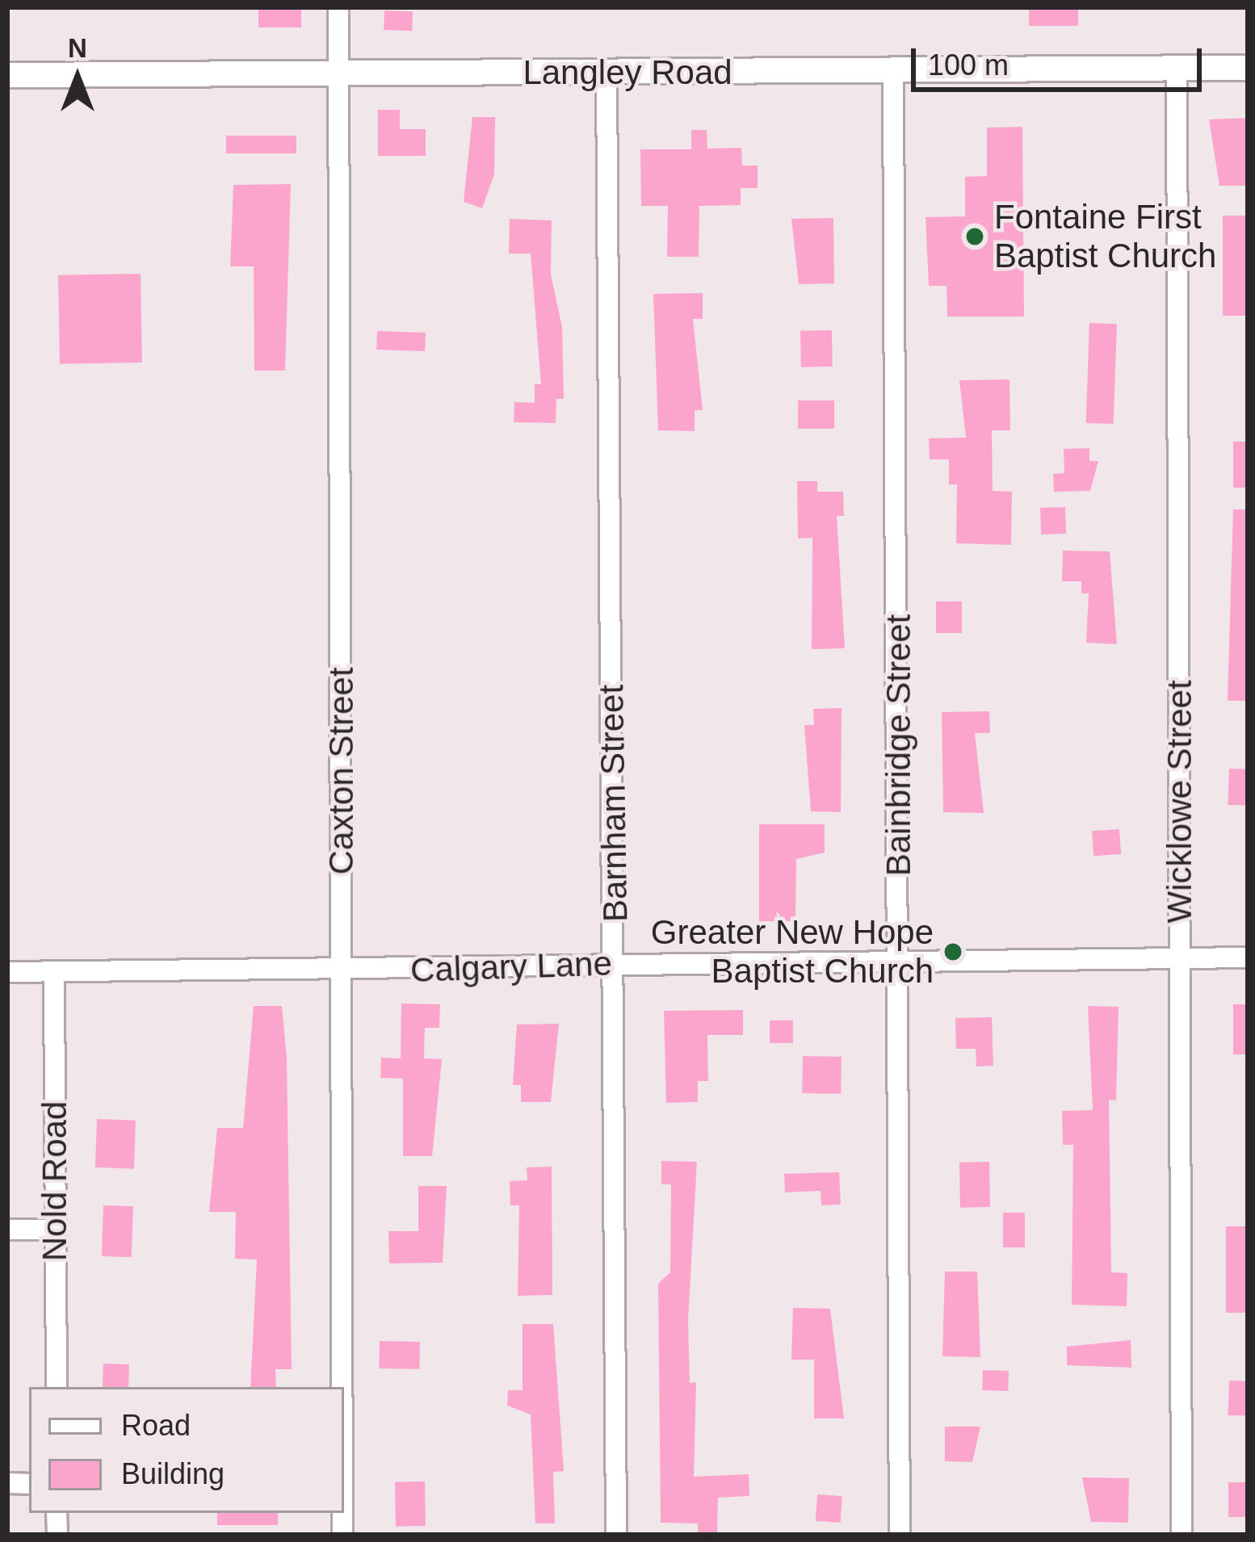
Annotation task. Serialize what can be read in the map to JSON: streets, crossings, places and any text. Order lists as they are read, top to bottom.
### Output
{
  "streets": {
    "street": [
      "Langley Road",
      "Bainbridge Street",
      "Caxton Street",
      "Wicklowe Street",
      "Barnham Street",
      "Calgary Lane",
      "Nold Road"
    ]
  },
  "crossings": [
    ["Langley Road", "Bainbridge Street"],
    ["Langley Road", "Caxton Street"],
    ["Langley Road", "Wicklowe Street"],
    ["Langley Road", "Barnham Street"],
    ["Bainbridge Street", "Calgary Lane"],
    ["Caxton Street", "Calgary Lane"],
    ["Wicklowe Street", "Calgary Lane"],
    ["Barnham Street", "Calgary Lane"],
    ["Calgary Lane", "Nold Road"]
  ],
  "places": ["Fontaine First Baptist Church", "Greater New Hope Baptist Church"],
  "legend": ["Road", "Building"],
  "scale_bar": "100 m",
  "north": "top"
}
